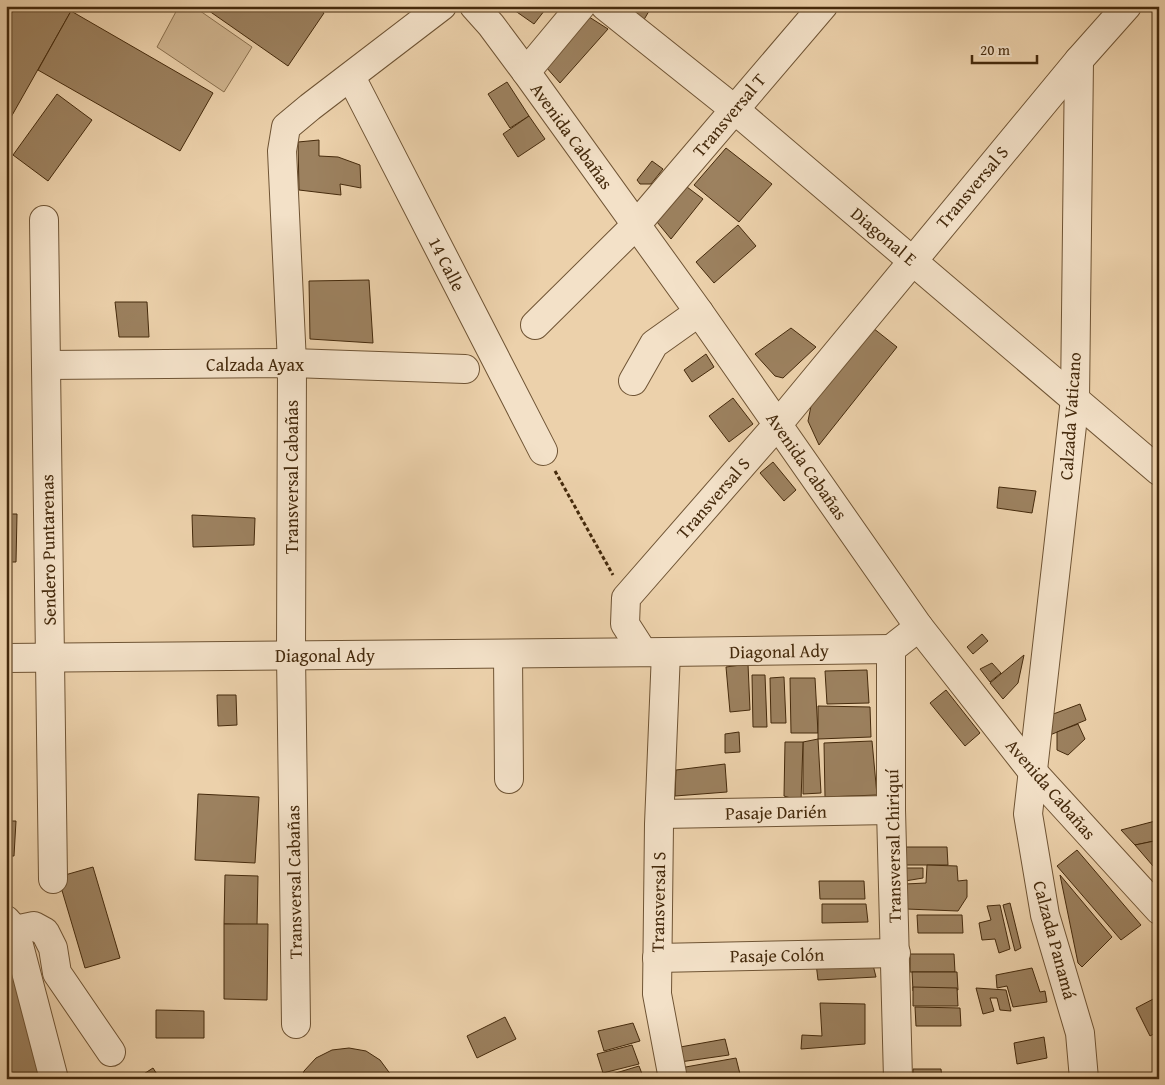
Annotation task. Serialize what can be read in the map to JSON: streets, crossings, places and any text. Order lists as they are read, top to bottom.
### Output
{
  "streets": {
    "street": [
      "Transversal T",
      "Avenida Cabañas",
      "Transversal S",
      "Diagonal E",
      "14 Calle",
      "Calzada Ayax",
      "Calzada Vaticano",
      "Transversal Cabañas",
      "Sendero Puntarenas",
      "Diagonal Ady",
      "Pasaje Darién",
      "Transversal Chiriquí",
      "Calzada Panamá",
      "Pasaje Colón"
    ]
  },
  "crossings": [
    ["Transversal T", "Avenida Cabañas"],
    ["Transversal T", "Diagonal E"],
    ["Avenida Cabañas", "Transversal S"],
    ["Avenida Cabañas", "Calzada Vaticano"],
    ["Avenida Cabañas", "Calzada Panamá"],
    ["Transversal S", "Diagonal E"],
    ["Transversal S", "Calzada Vaticano"],
    ["Transversal S", "Diagonal Ady"],
    ["Transversal S", "Pasaje Darién"],
    ["Transversal S", "Pasaje Colón"],
    ["Diagonal E", "Calzada Vaticano"],
    ["14 Calle", "Transversal Cabañas"],
    ["Calzada Ayax", "Transversal Cabañas"],
    ["Calzada Ayax", "Sendero Puntarenas"],
    ["Calzada Vaticano", "Calzada Panamá"],
    ["Transversal Cabañas", "Diagonal Ady"],
    ["Sendero Puntarenas", "Diagonal Ady"],
    ["Diagonal Ady", "Transversal Chiriquí"],
    ["Pasaje Darién", "Transversal Chiriquí"],
    ["Transversal Chiriquí", "Pasaje Colón"]
  ],
  "scale_bar": "20 m"
}
